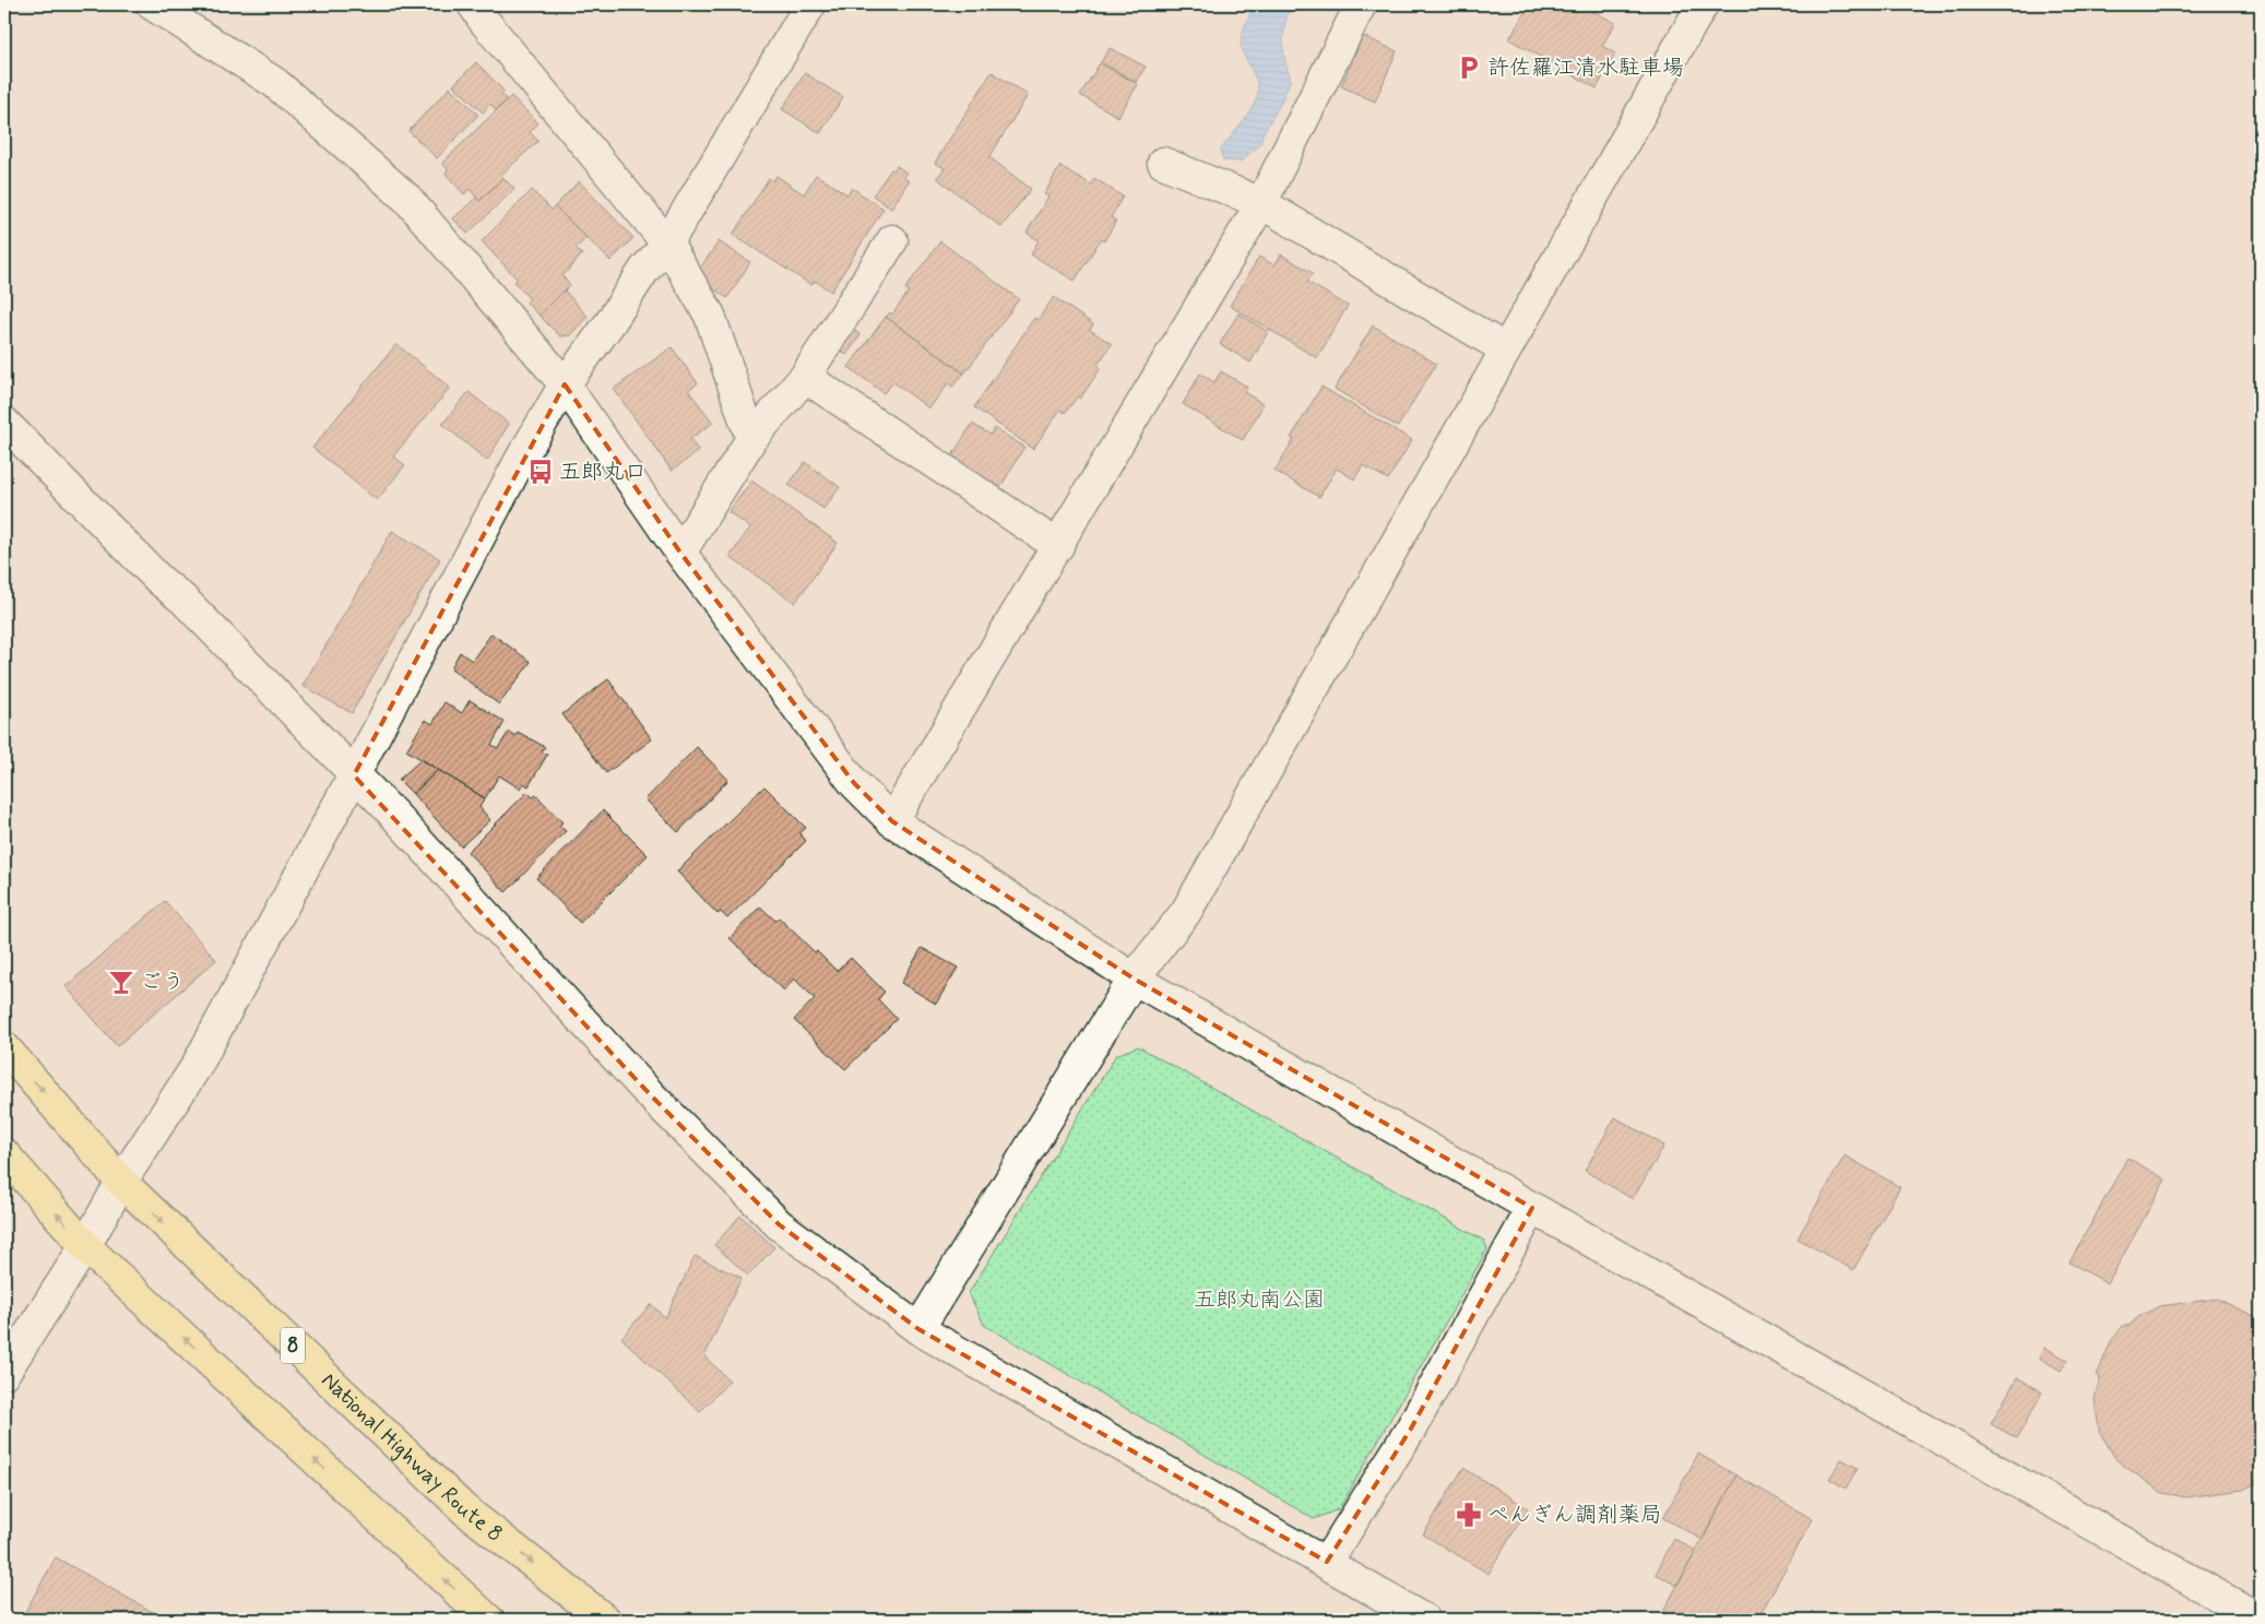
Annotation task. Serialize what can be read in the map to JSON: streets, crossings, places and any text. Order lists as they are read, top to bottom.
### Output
{
  "streets": {
    "highway": ["8", "National Highway Route 8"]
  },
  "parks": ["五郎丸南公園"],
  "places": {
    "parking": ["許佐羅江清水駐車場"],
    "bus stop": ["五郎丸口"],
    "bar": ["ごう"],
    "pharmacy": ["ぺんぎん調剤薬局"]
  }
}
